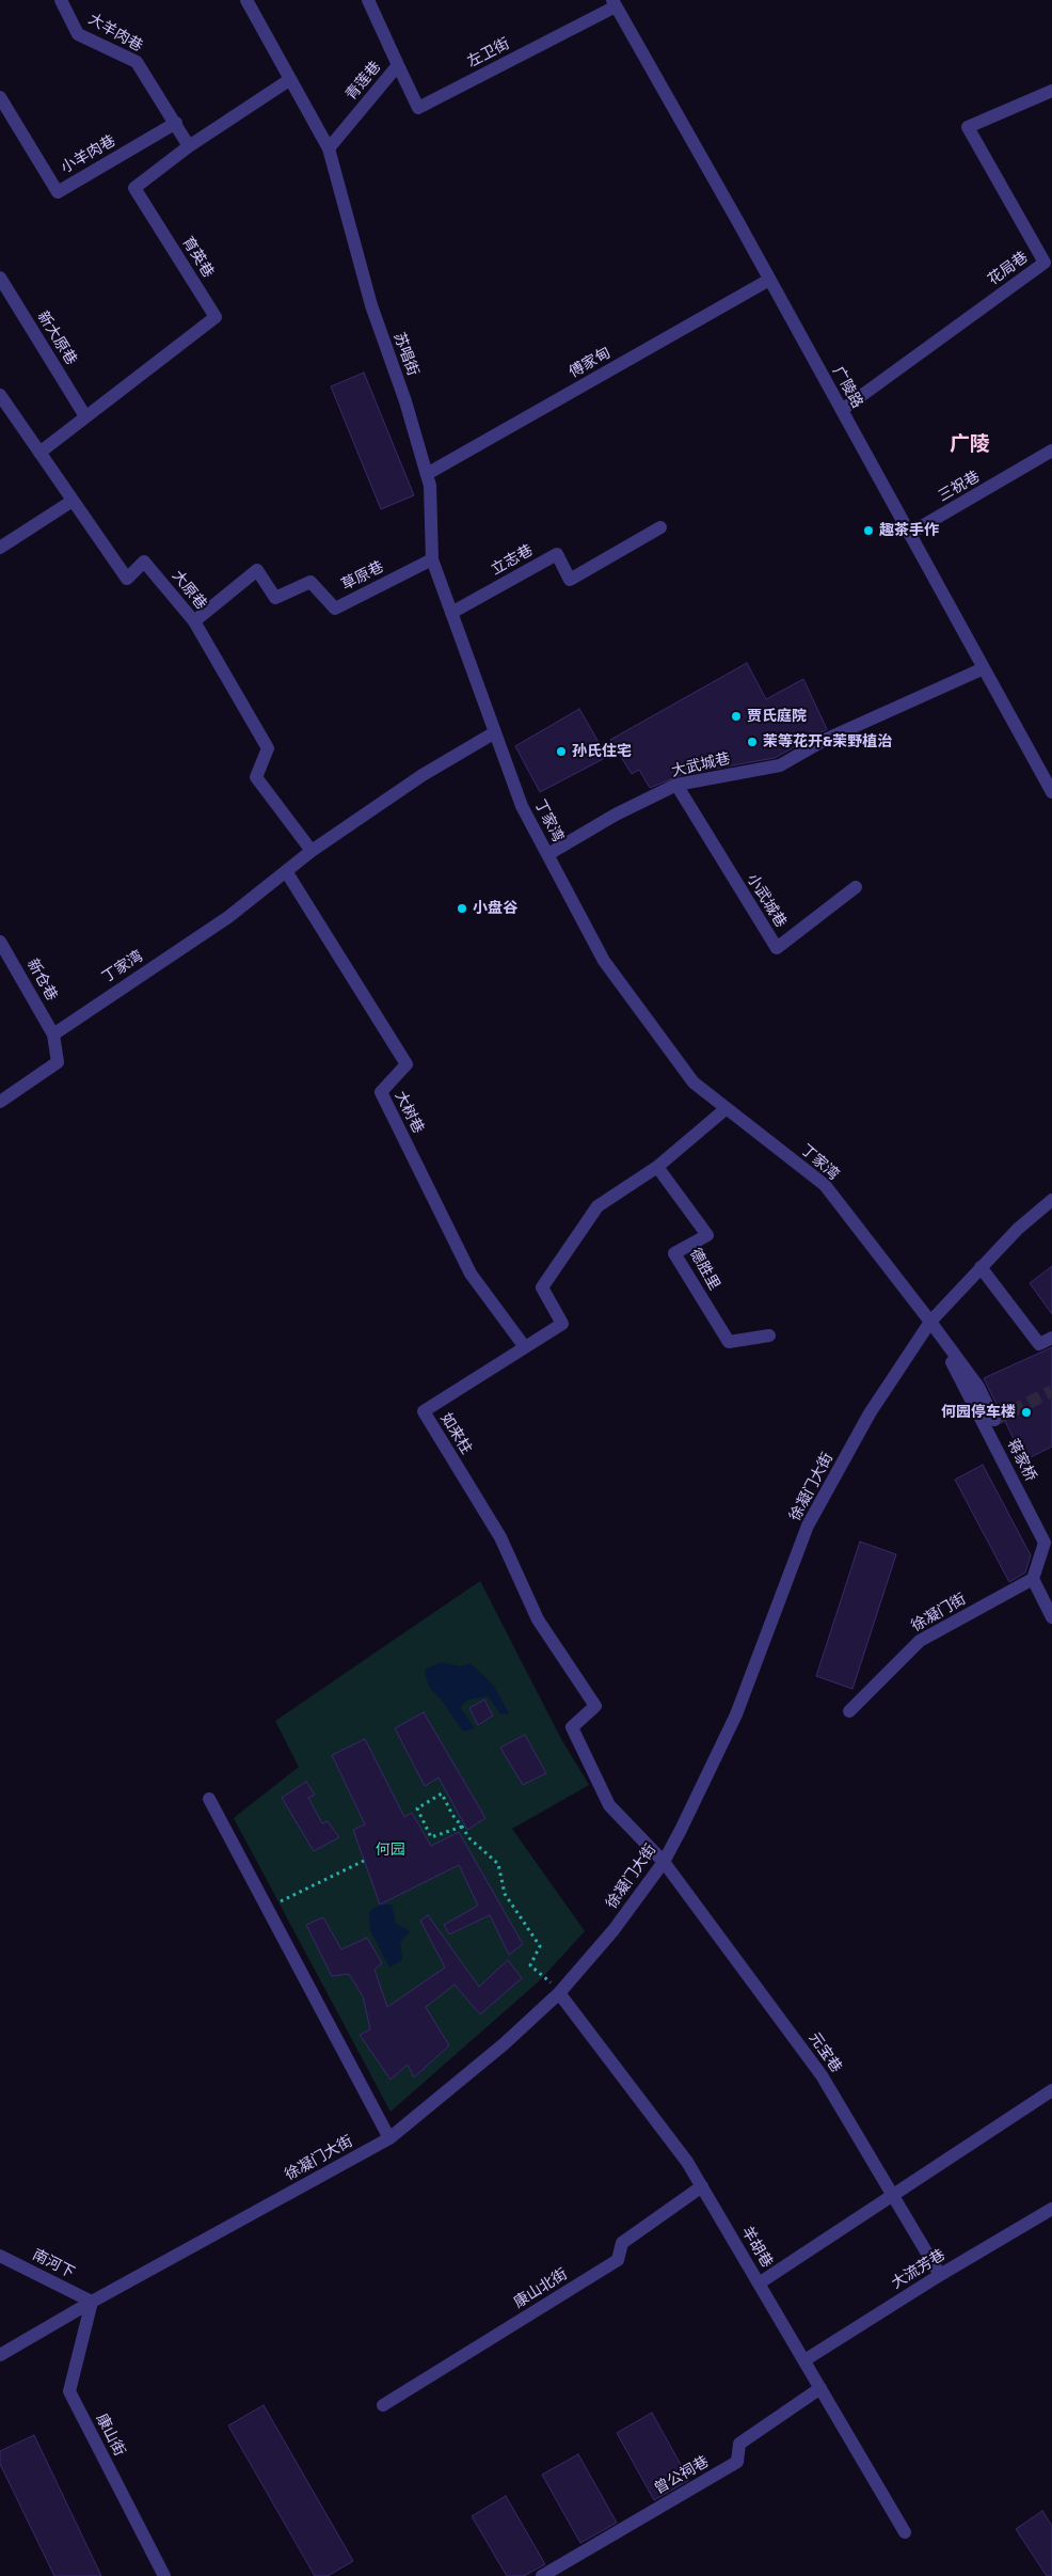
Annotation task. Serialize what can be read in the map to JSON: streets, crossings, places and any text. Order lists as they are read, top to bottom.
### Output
{
  "streets": {
    "street": [
      "大羊肉巷",
      "左卫街",
      "青莲巷",
      "小羊肉巷",
      "育英巷",
      "花局巷",
      "新大原巷",
      "苏唱街",
      "傅家甸",
      "广陵路",
      "三祝巷",
      "立志巷",
      "草原巷",
      "大原巷",
      "大武城巷",
      "丁家湾",
      "小武城巷",
      "新仓巷",
      "大树巷",
      "德胜里",
      "如来柱",
      "蒋家桥",
      "徐凝门大街",
      "徐凝门街",
      "元宝巷",
      "羊胡巷",
      "南河下",
      "大流芳巷",
      "康山北街",
      "康山街",
      "曾公祠巷"
    ]
  },
  "crossings": [
    ["大羊肉巷", "小羊肉巷"],
    ["大羊肉巷", "育英巷"],
    ["左卫街", "青莲巷"],
    ["左卫街", "广陵路"],
    ["青莲巷", "苏唱街"],
    ["育英巷", "新大原巷"],
    ["育英巷", "苏唱街"],
    ["育英巷", "大原巷"],
    ["花局巷", "广陵路"],
    ["苏唱街", "傅家甸"],
    ["苏唱街", "立志巷"],
    ["苏唱街", "草原巷"],
    ["苏唱街", "丁家湾"],
    ["傅家甸", "广陵路"],
    ["广陵路", "三祝巷"],
    ["广陵路", "大武城巷"],
    ["草原巷", "大原巷"],
    ["大原巷", "丁家湾"],
    ["大武城巷", "丁家湾"],
    ["大武城巷", "小武城巷"],
    ["丁家湾", "新仓巷"],
    ["丁家湾", "大树巷"],
    ["丁家湾", "如来柱"],
    ["丁家湾", "蒋家桥"],
    ["丁家湾", "徐凝门大街"],
    ["大树巷", "如来柱"],
    ["德胜里", "如来柱"],
    ["如来柱", "徐凝门大街"],
    ["如来柱", "元宝巷"],
    ["蒋家桥", "徐凝门大街"],
    ["蒋家桥", "徐凝门街"],
    ["徐凝门大街", "元宝巷"],
    ["徐凝门大街", "羊胡巷"],
    ["徐凝门大街", "南河下"],
    ["徐凝门大街", "康山街"],
    ["元宝巷", "大流芳巷"],
    ["羊胡巷", "大流芳巷"],
    ["羊胡巷", "康山北街"],
    ["羊胡巷", "曾公祠巷"],
    ["南河下", "康山街"]
  ],
  "districts": ["广陵"],
  "parks": ["何园"],
  "places": [
    "趣茶手作",
    "贾氏庭院",
    "茉等花开&茉野植治",
    "孙氏住宅",
    "小盘谷",
    "何园停车楼"
  ]
}
